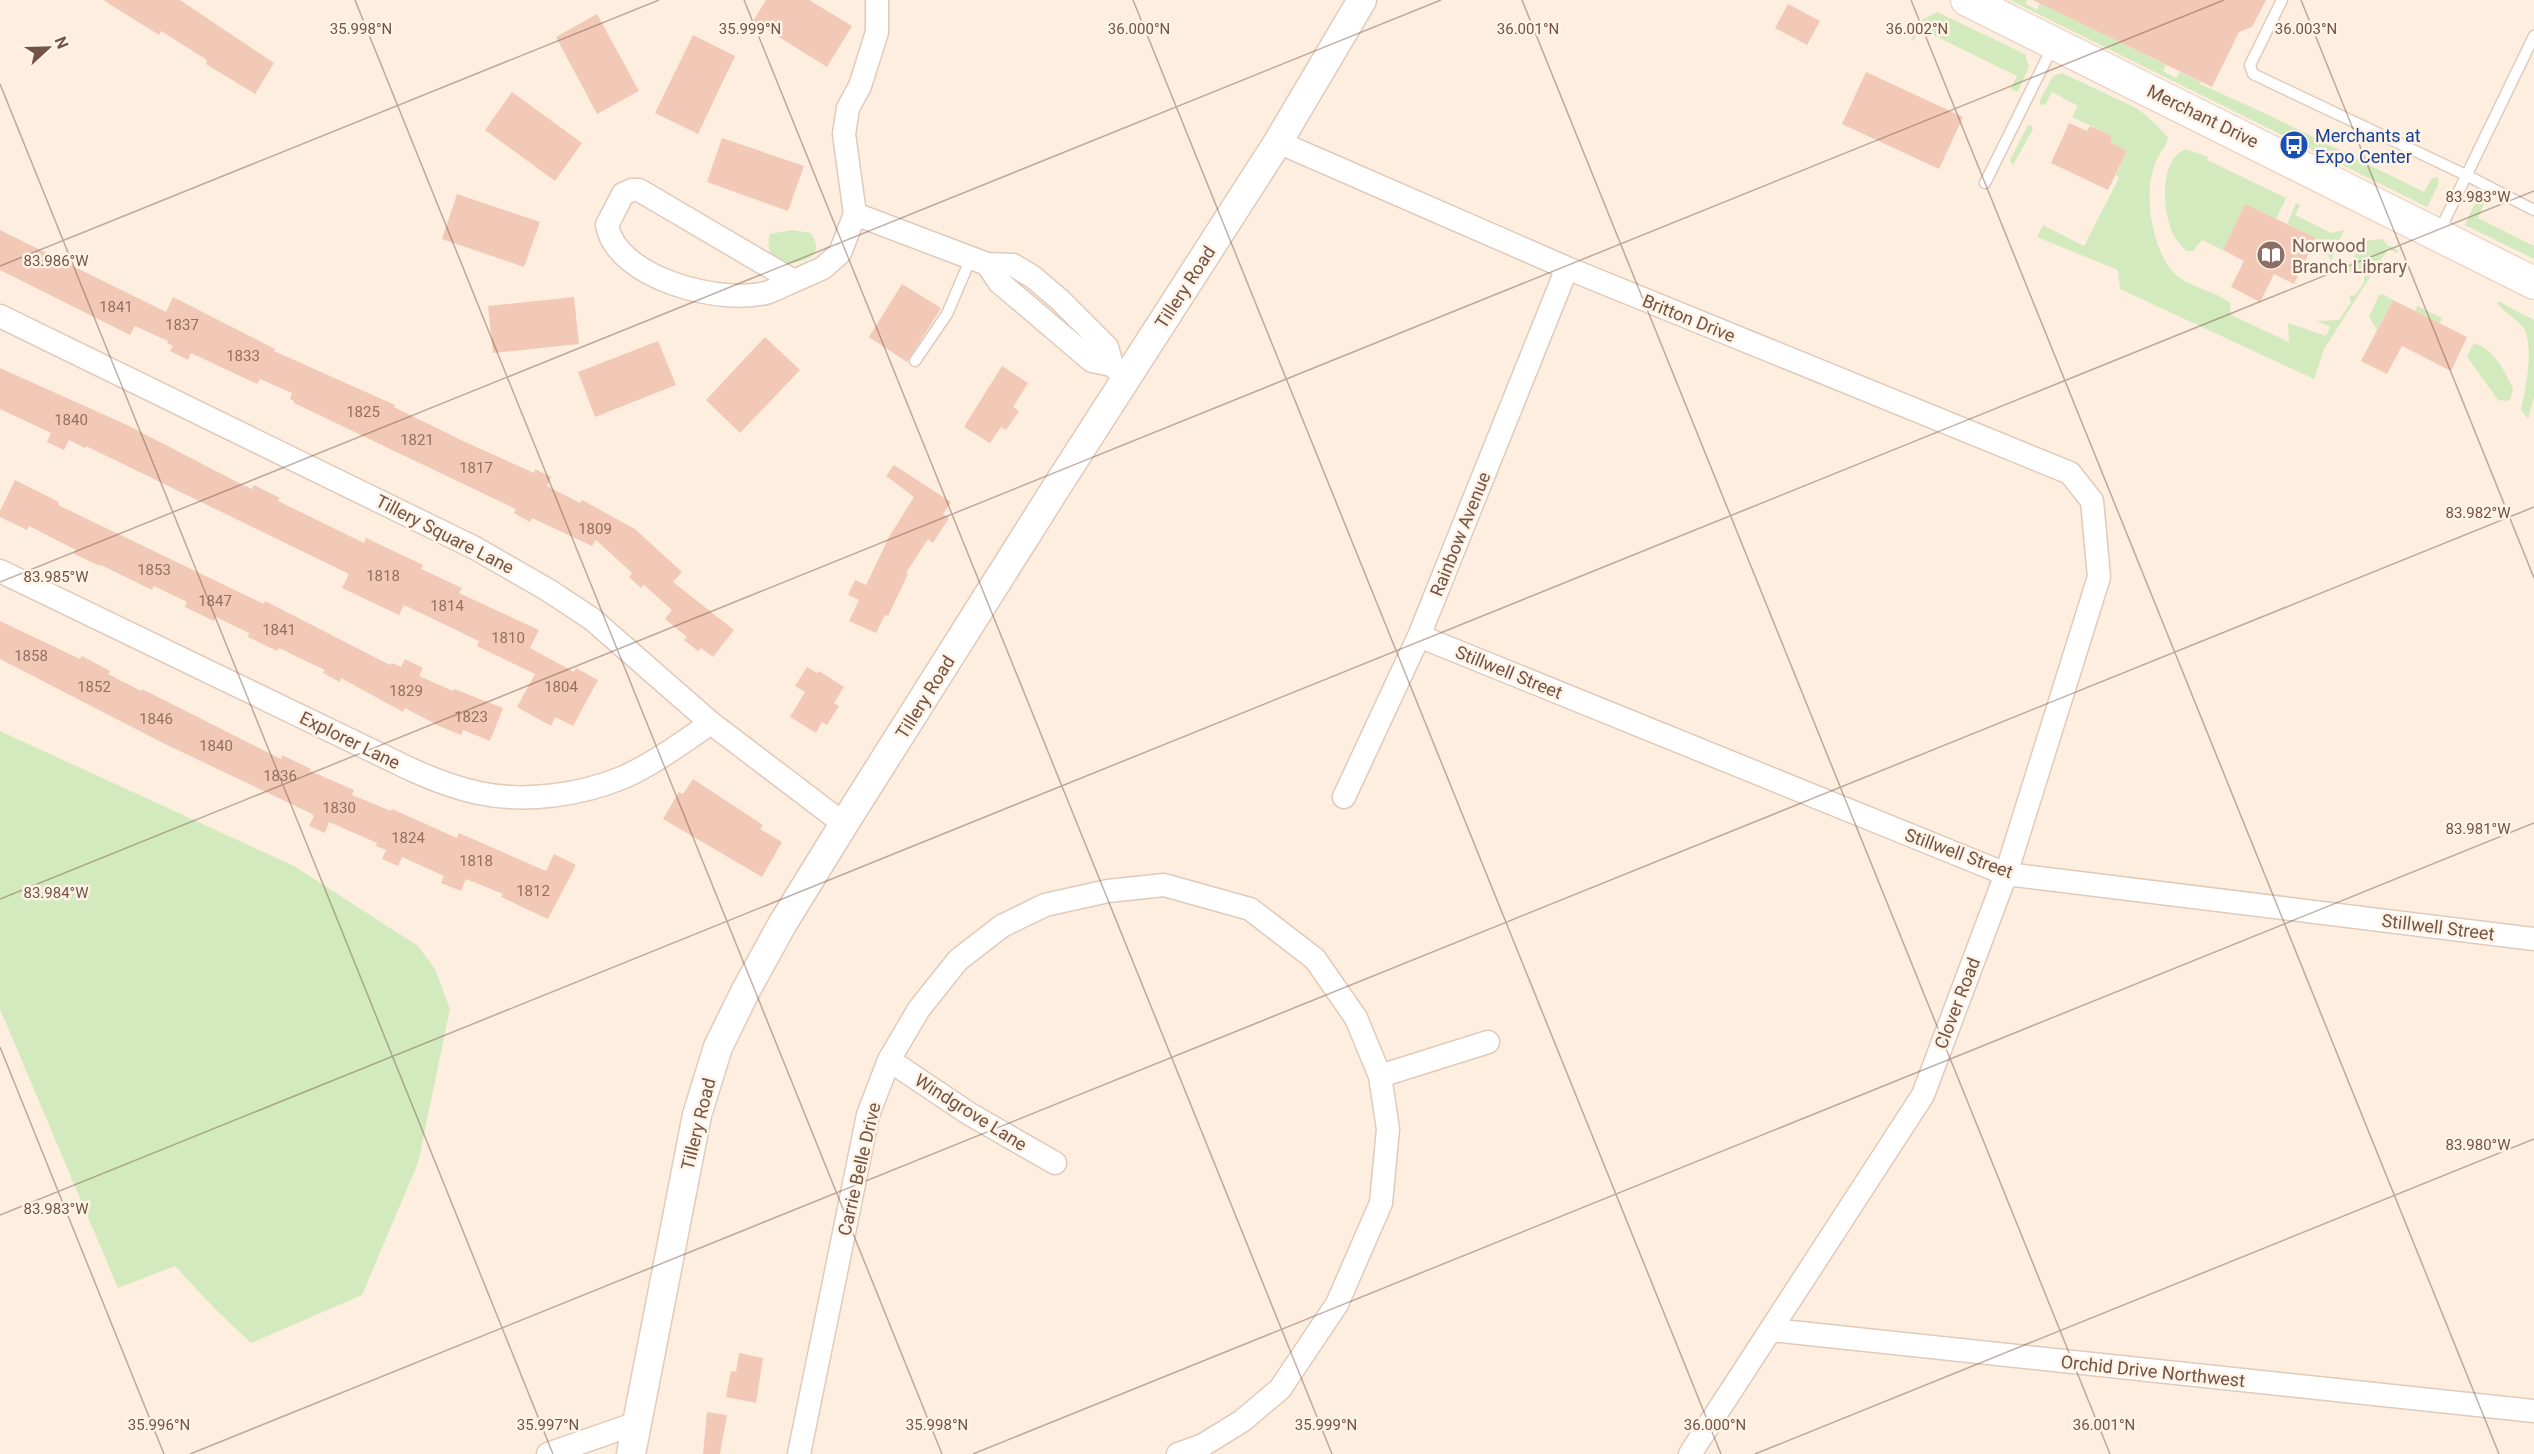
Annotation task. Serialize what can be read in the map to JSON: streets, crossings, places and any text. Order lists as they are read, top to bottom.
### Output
{
  "streets": {
    "main road": ["Merchant Drive"],
    "street": [
      "Tillery Road",
      "Britton Drive",
      "Tillery Square Lane",
      "Rainbow Avenue",
      "Stillwell Street",
      "Explorer Lane",
      "Clover Road",
      "Windgrove Lane",
      "Carrie Belle Drive",
      "Orchid Drive Northwest"
    ]
  },
  "crossings": [
    ["Tillery Road", "Britton Drive"],
    ["Tillery Road", "Tillery Square Lane"],
    ["Britton Drive", "Rainbow Avenue"],
    ["Britton Drive", "Clover Road"],
    ["Tillery Square Lane", "Explorer Lane"],
    ["Rainbow Avenue", "Stillwell Street"],
    ["Stillwell Street", "Clover Road"],
    ["Clover Road", "Orchid Drive Northwest"],
    ["Windgrove Lane", "Carrie Belle Drive"]
  ],
  "places": {
    "bus stop": ["Merchants at Expo Center"],
    "library": ["Norwood Branch Library"]
  },
  "house_numbers": [
    "1841",
    "1837",
    "1833",
    "1825",
    "1840",
    "1821",
    "1817",
    "1809",
    "1853",
    "1818",
    "1847",
    "1814",
    "1841",
    "1810",
    "1858",
    "1852",
    "1804",
    "1829",
    "1823",
    "1846",
    "1840",
    "1836",
    "1830",
    "1824",
    "1818",
    "1812"
  ],
  "north": "right",
  "coordinates": [
    "35.998°N",
    "35.999°N",
    "36.000°N",
    "36.001°N",
    "36.002°N",
    "36.003°N",
    "83.983°W",
    "83.986°W",
    "83.982°W",
    "83.985°W",
    "83.981°W",
    "83.984°W",
    "83.980°W",
    "35.996°N",
    "35.997°N"
  ]
}
